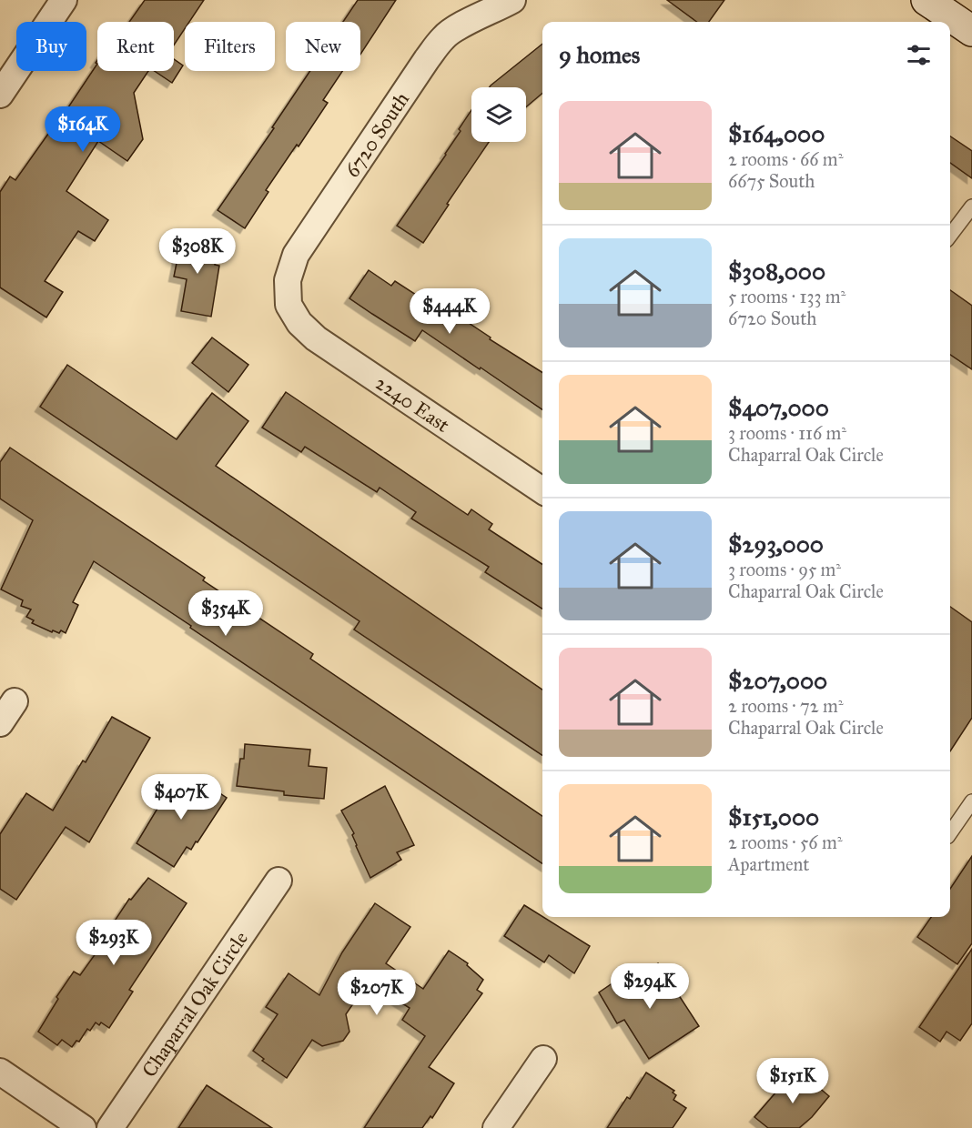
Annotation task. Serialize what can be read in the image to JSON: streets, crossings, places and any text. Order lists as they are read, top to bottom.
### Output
{
  "streets": {
    "street": ["6720 South", "2240 East", "Chaparral Oak Circle"]
  },
  "crossings": [
    ["6720 South", "2240 East"]
  ],
  "page": {
    "chip": [
      "Buy",
      "Rent",
      "Filters",
      "New"
    ],
    "heading": "9 homes",
    "list": [
      {
        "name": "$164,000",
        "note": "2 rooms · 66 m² · 6675 South"
      },
      {
        "name": "$308,000",
        "note": "5 rooms · 133 m² · 6720 South"
      },
      {
        "name": "$407,000",
        "note": "3 rooms · 116 m² · Chaparral Oak Circle"
      },
      {
        "name": "$293,000",
        "note": "3 rooms · 95 m² · Chaparral Oak Circle"
      },
      {
        "name": "$207,000",
        "note": "2 rooms · 72 m² · Chaparral Oak Circle"
      },
      {
        "name": "$151,000",
        "note": "2 rooms · 56 m² · Apartment"
      }
    ],
    "price": [
      "$164K",
      "$308K",
      "$444K",
      "$354K",
      "$407K",
      "$293K",
      "$294K",
      "$207K",
      "$151K"
    ]
  }
}
